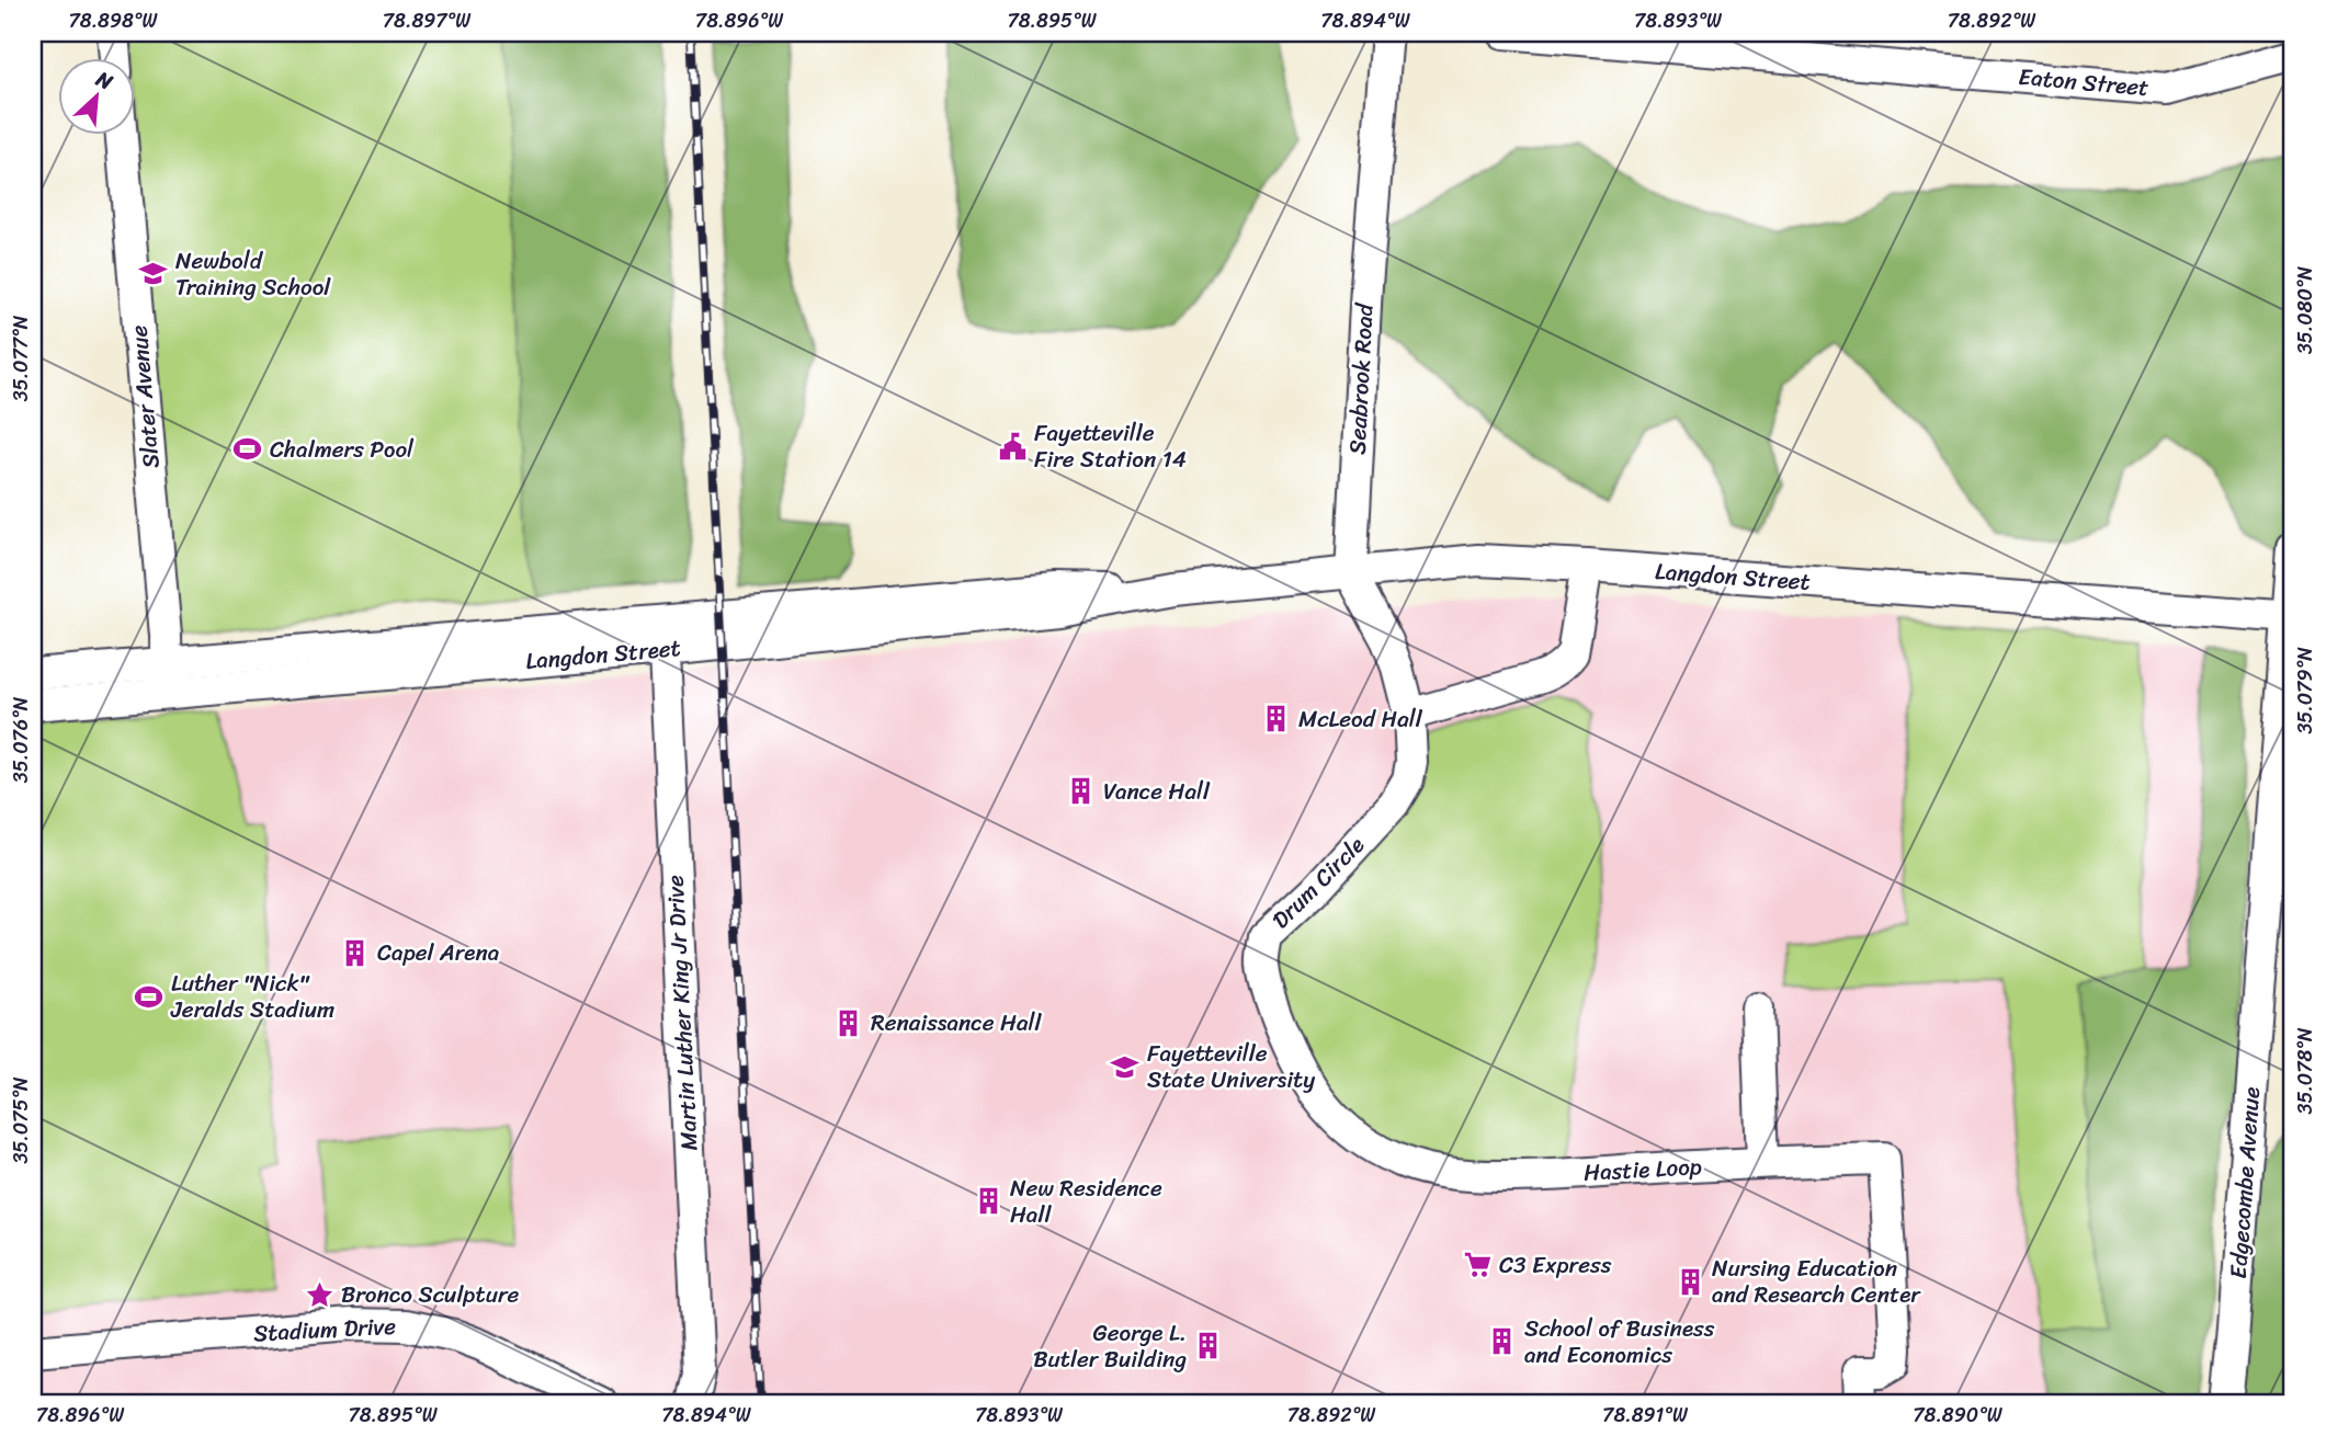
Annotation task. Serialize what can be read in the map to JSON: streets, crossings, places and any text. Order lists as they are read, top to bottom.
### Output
{
  "streets": {
    "street": [
      "Eaton Street",
      "Seabrook Road",
      "Slater Avenue",
      "Langdon Street",
      "Drum Circle",
      "Martin Luther King Jr Drive",
      "Hastie Loop",
      "Edgecombe Avenue",
      "Stadium Drive"
    ]
  },
  "crossings": [
    ["Seabrook Road", "Langdon Street"],
    ["Slater Avenue", "Langdon Street"],
    ["Langdon Street", "Martin Luther King Jr Drive"],
    ["Langdon Street", "Edgecombe Avenue"],
    ["Drum Circle", "Hastie Loop"]
  ],
  "places": {
    "school or university": ["Newbold Training School", "Fayetteville State University"],
    "public building": ["Fayetteville Fire Station 14"],
    "sports": ["Chalmers Pool", "Luther \"Nick\" Jeralds Stadium"],
    "building": [
      "McLeod Hall",
      "Vance Hall",
      "Capel Arena",
      "Renaissance Hall",
      "New Residence Hall",
      "Nursing Education and Research Center",
      "School of Business and Economics",
      "George L. Butler Building"
    ],
    "supermarket": ["C3 Express"],
    "place": ["Bronco Sculpture"]
  },
  "north": "top right",
  "coordinates": [
    "78.898°W",
    "78.897°W",
    "78.896°W",
    "78.895°W",
    "78.894°W",
    "78.893°W",
    "78.892°W",
    "35.080°N",
    "35.077°N",
    "35.079°N",
    "35.076°N",
    "35.078°N",
    "35.075°N",
    "78.891°W",
    "78.890°W"
  ]
}
